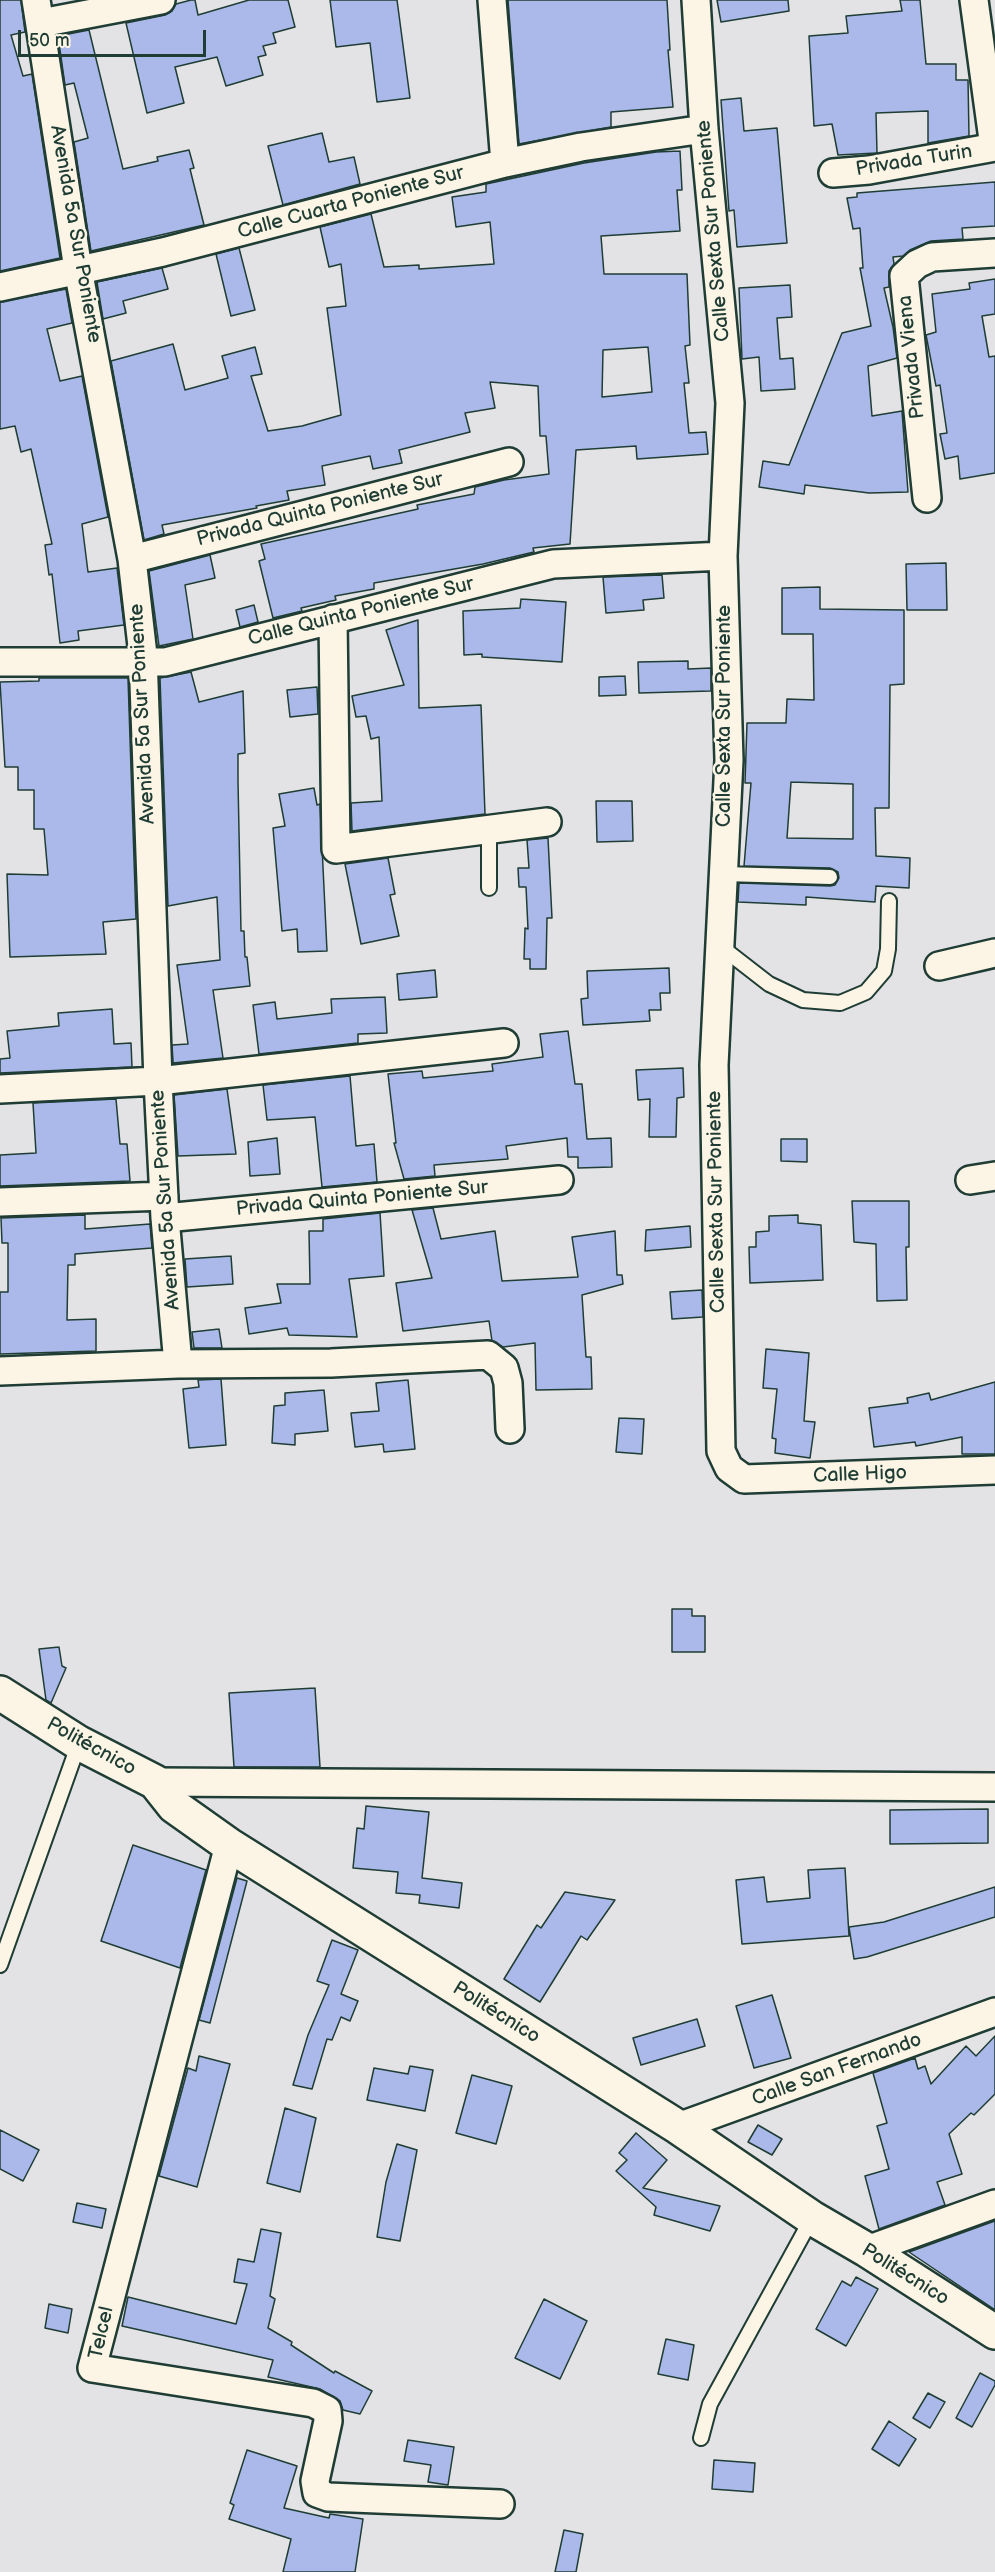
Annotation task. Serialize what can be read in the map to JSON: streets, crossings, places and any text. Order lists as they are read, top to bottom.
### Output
{
  "streets": {
    "street": [
      "Privada Turin",
      "Calle Cuarta Poniente Sur",
      "Calle Sexta Sur Poniente",
      "Avenida 5a Sur Poniente",
      "Privada Viena",
      "Privada Quinta Poniente Sur",
      "Calle Quinta Poniente Sur",
      "Calle Higo",
      "Politécnico",
      "Calle San Fernando",
      "Telcel"
    ]
  },
  "crossings": [
    ["Calle Cuarta Poniente Sur", "Calle Sexta Sur Poniente"],
    ["Calle Cuarta Poniente Sur", "Avenida 5a Sur Poniente"],
    ["Calle Sexta Sur Poniente", "Calle Quinta Poniente Sur"],
    ["Calle Sexta Sur Poniente", "Calle Higo"],
    ["Avenida 5a Sur Poniente", "Privada Quinta Poniente Sur"],
    ["Avenida 5a Sur Poniente", "Calle Quinta Poniente Sur"],
    ["Politécnico", "Calle San Fernando"],
    ["Politécnico", "Telcel"]
  ],
  "scale_bar": "50 m"
}
